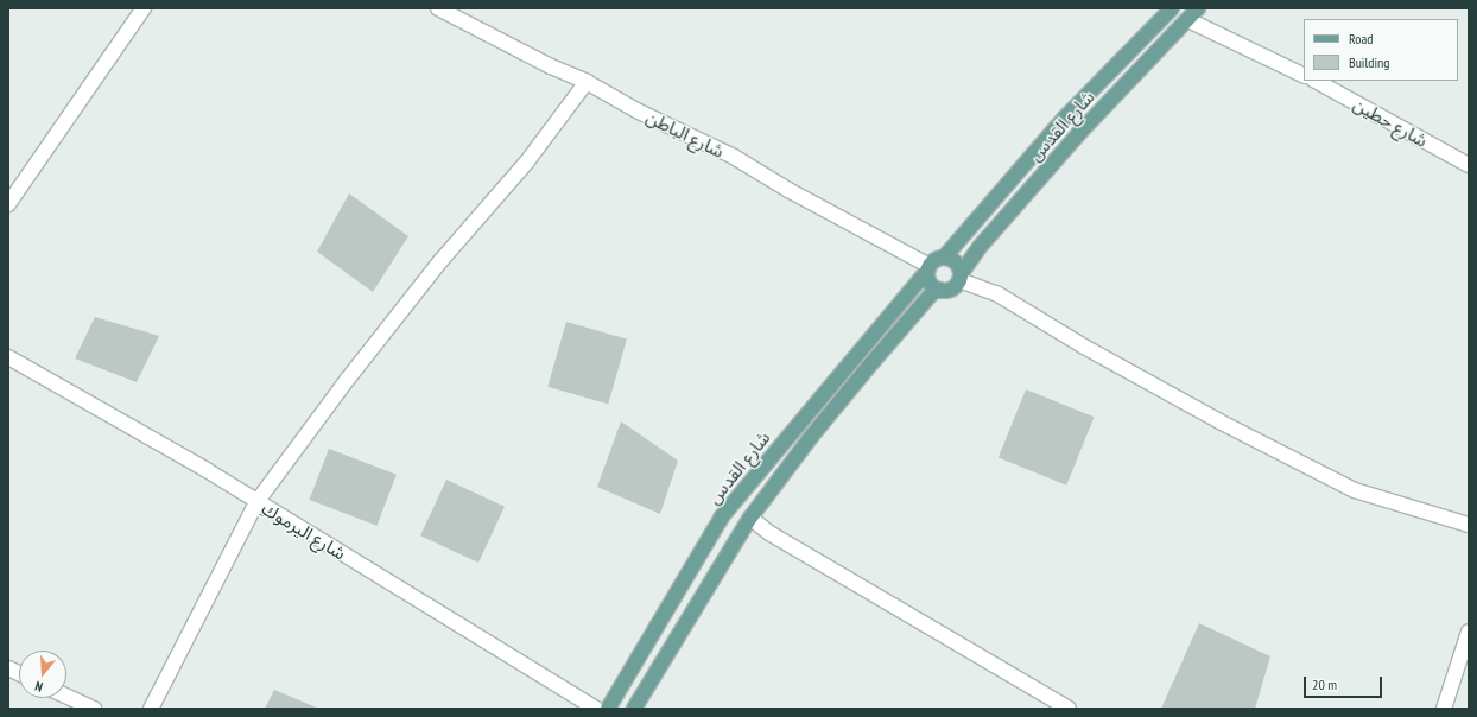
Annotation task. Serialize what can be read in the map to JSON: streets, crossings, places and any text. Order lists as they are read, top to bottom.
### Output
{
  "streets": {
    "main road": ["شارع القدس"],
    "street": ["شارع حطين", "شارع الباطن", "ِشارع اليرموك"]
  },
  "crossings": [
    ["شارع القدس", "شارع الباطن"]
  ],
  "legend": ["Road", "Building"],
  "scale_bar": "20 m",
  "north": "bottom"
}
